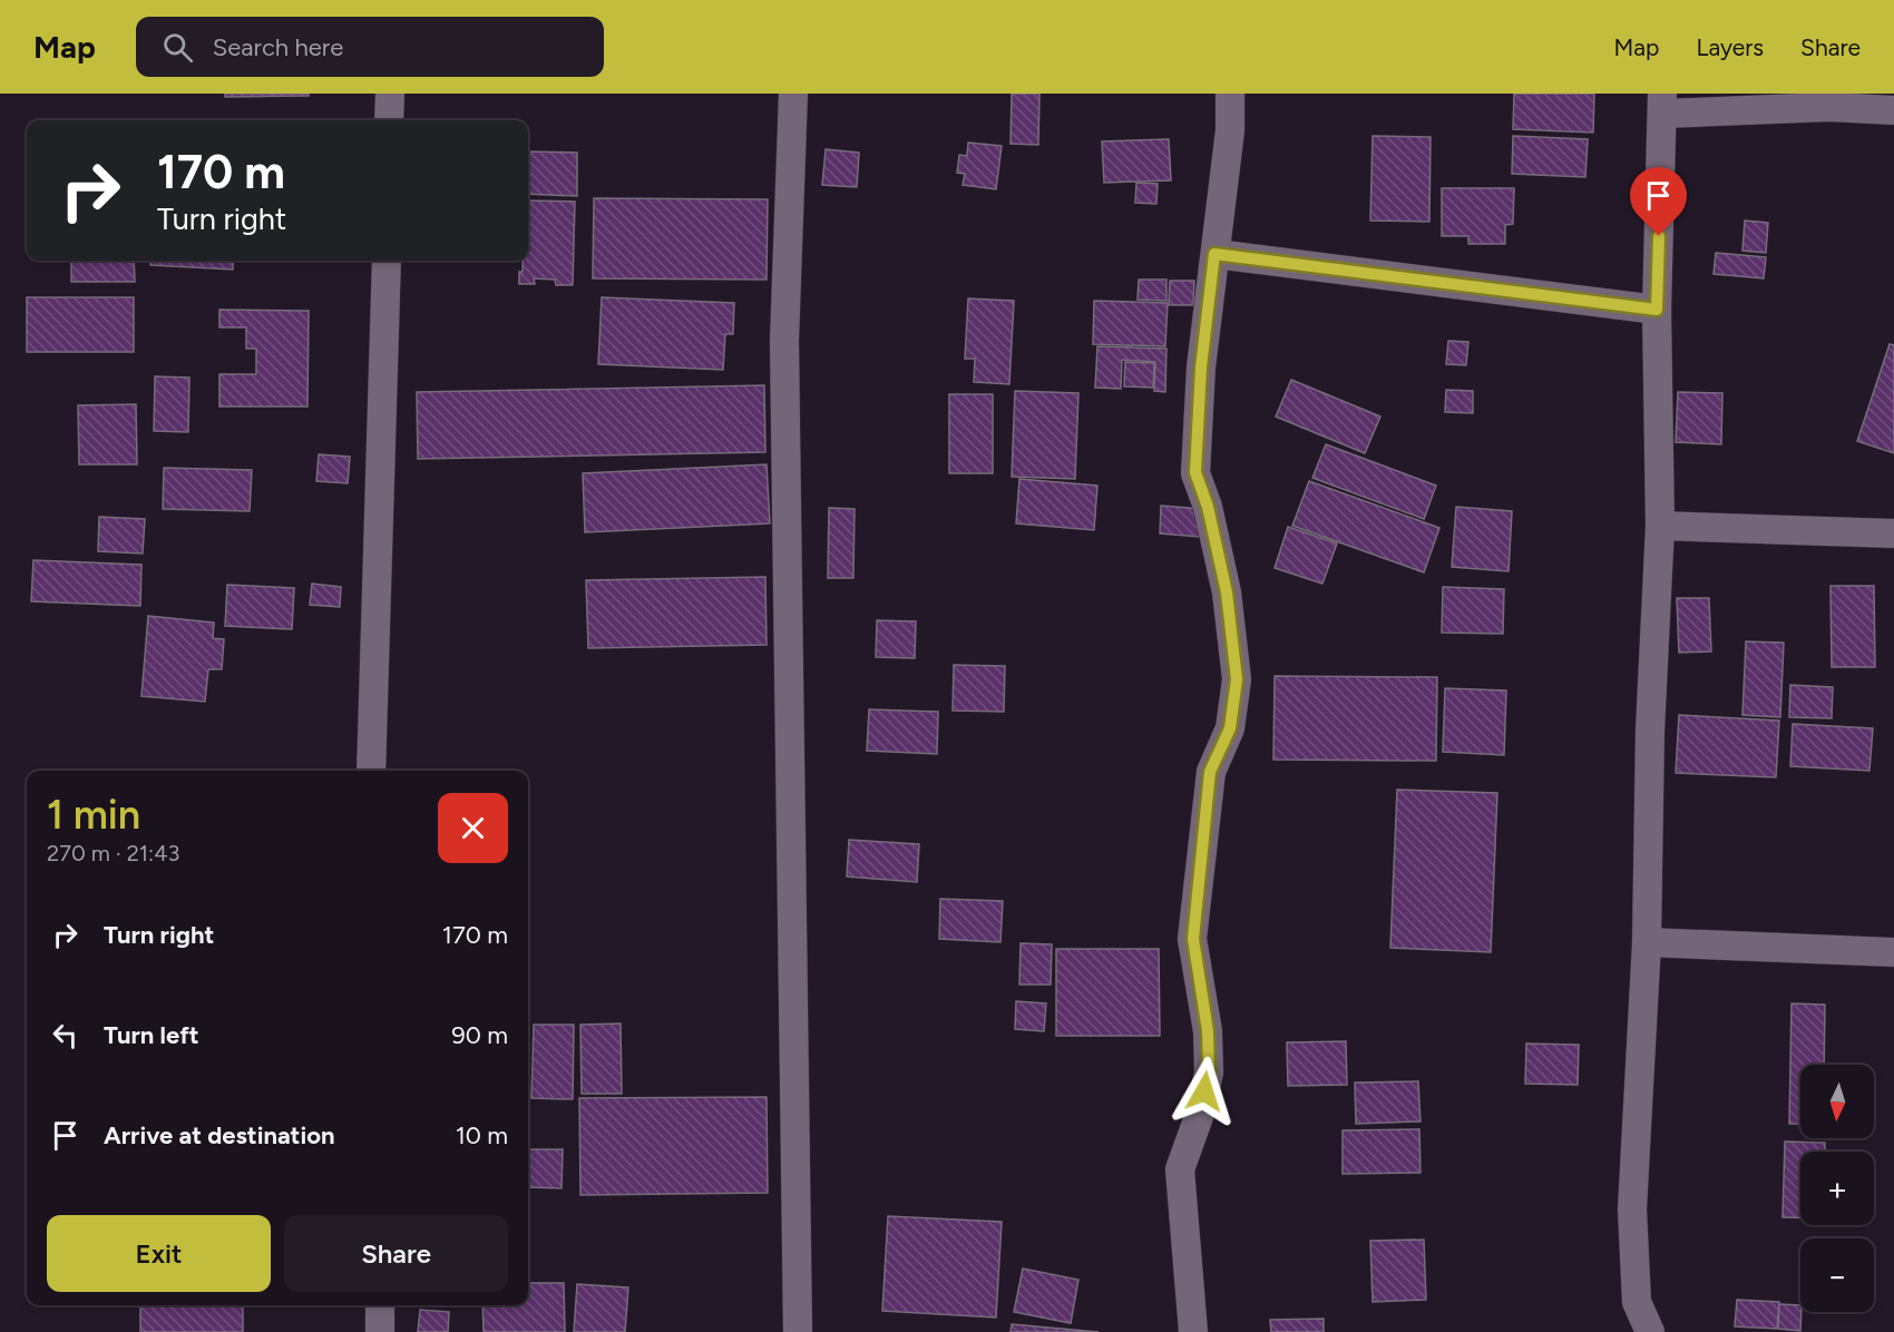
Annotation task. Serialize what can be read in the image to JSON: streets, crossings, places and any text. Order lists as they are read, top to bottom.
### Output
{
  "north": "bottom",
  "page": {
    "header": "Map",
    "search": "Search here",
    "nav": ["Map", "Layers", "Share"],
    "turn": ["170 m", "Turn right"],
    "heading": ["1 min", "270 m · 21:43"],
    "list": [
      {
        "name": "Turn right",
        "value": "170 m"
      },
      {
        "name": "Turn left",
        "value": "90 m"
      },
      {
        "name": "Arrive at destination",
        "value": "10 m"
      }
    ],
    "map_buttons": ["+", "−"],
    "buttons": ["Exit", "Share"]
  }
}
